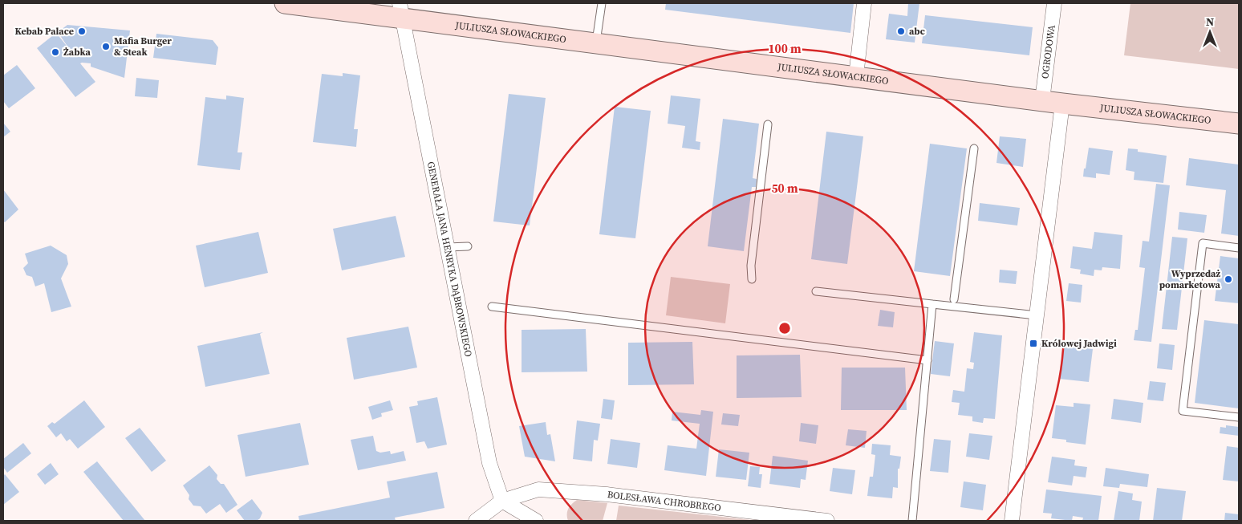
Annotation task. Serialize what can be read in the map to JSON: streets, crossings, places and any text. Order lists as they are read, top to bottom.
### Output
{
  "streets": {
    "street": [
      "JULIUSZA SŁOWACKIEGO",
      "OGRODOWA",
      "GENERAŁA JANA HENRYKA DĄBROWSKIEGO",
      "BOLESŁAWA CHROBREGO"
    ]
  },
  "crossings": [
    ["JULIUSZA SŁOWACKIEGO", "OGRODOWA"],
    ["JULIUSZA SŁOWACKIEGO", "GENERAŁA JANA HENRYKA DĄBROWSKIEGO"],
    ["GENERAŁA JANA HENRYKA DĄBROWSKIEGO", "BOLESŁAWA CHROBREGO"]
  ],
  "places": {
    "other": [
      "Kebab Palace",
      "abc",
      "Mafia Burger & Steak",
      "Żabka",
      "Wyprzedaż pomarketowa"
    ],
    "transit": ["Królowej Jadwigi"]
  },
  "north": "top",
  "rings": ["100 m", "50 m"]
}
